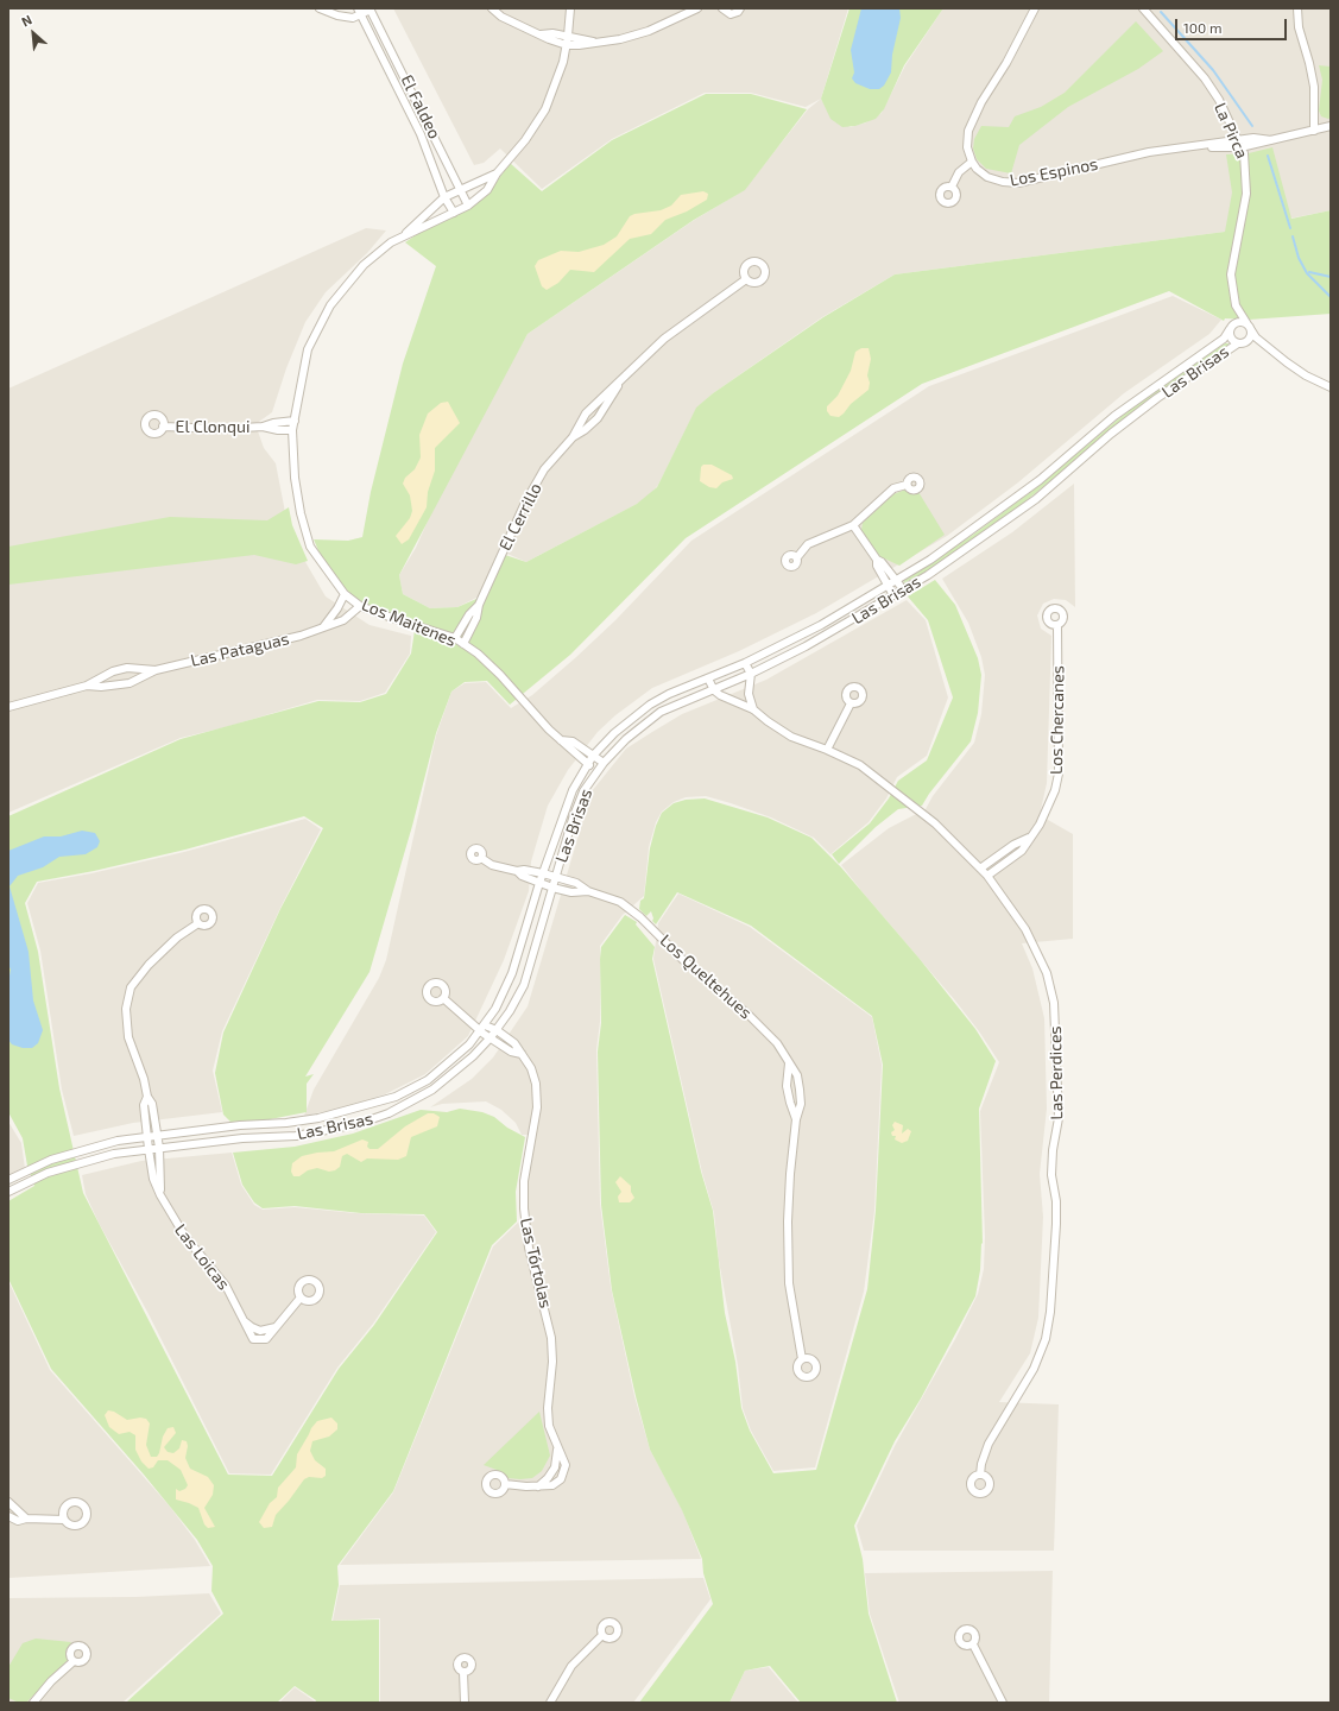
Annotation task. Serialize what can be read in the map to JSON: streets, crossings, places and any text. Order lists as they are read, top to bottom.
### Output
{
  "streets": {
    "street": [
      "El Faldeo",
      "La Pirca",
      "Los Espinos",
      "Las Brisas",
      "El Clonqui",
      "El Cerrillo",
      "Los Maitenes",
      "Las Pataguas",
      "Los Chercanes",
      "Los Queltehues",
      "Las Perdices",
      "Las Loicas",
      "Las Tórtolas"
    ]
  },
  "crossings": [
    ["El Faldeo", "Los Maitenes"],
    ["La Pirca", "Los Espinos"],
    ["La Pirca", "Las Brisas"],
    ["Las Brisas", "Los Maitenes"],
    ["Las Brisas", "Los Queltehues"],
    ["Las Brisas", "Las Perdices"],
    ["Las Brisas", "Las Loicas"],
    ["Las Brisas", "Las Tórtolas"],
    ["El Clonqui", "Los Maitenes"],
    ["El Cerrillo", "Los Maitenes"],
    ["Los Maitenes", "Las Pataguas"],
    ["Los Chercanes", "Las Perdices"]
  ],
  "scale_bar": "100 m",
  "north": "top left"
}
